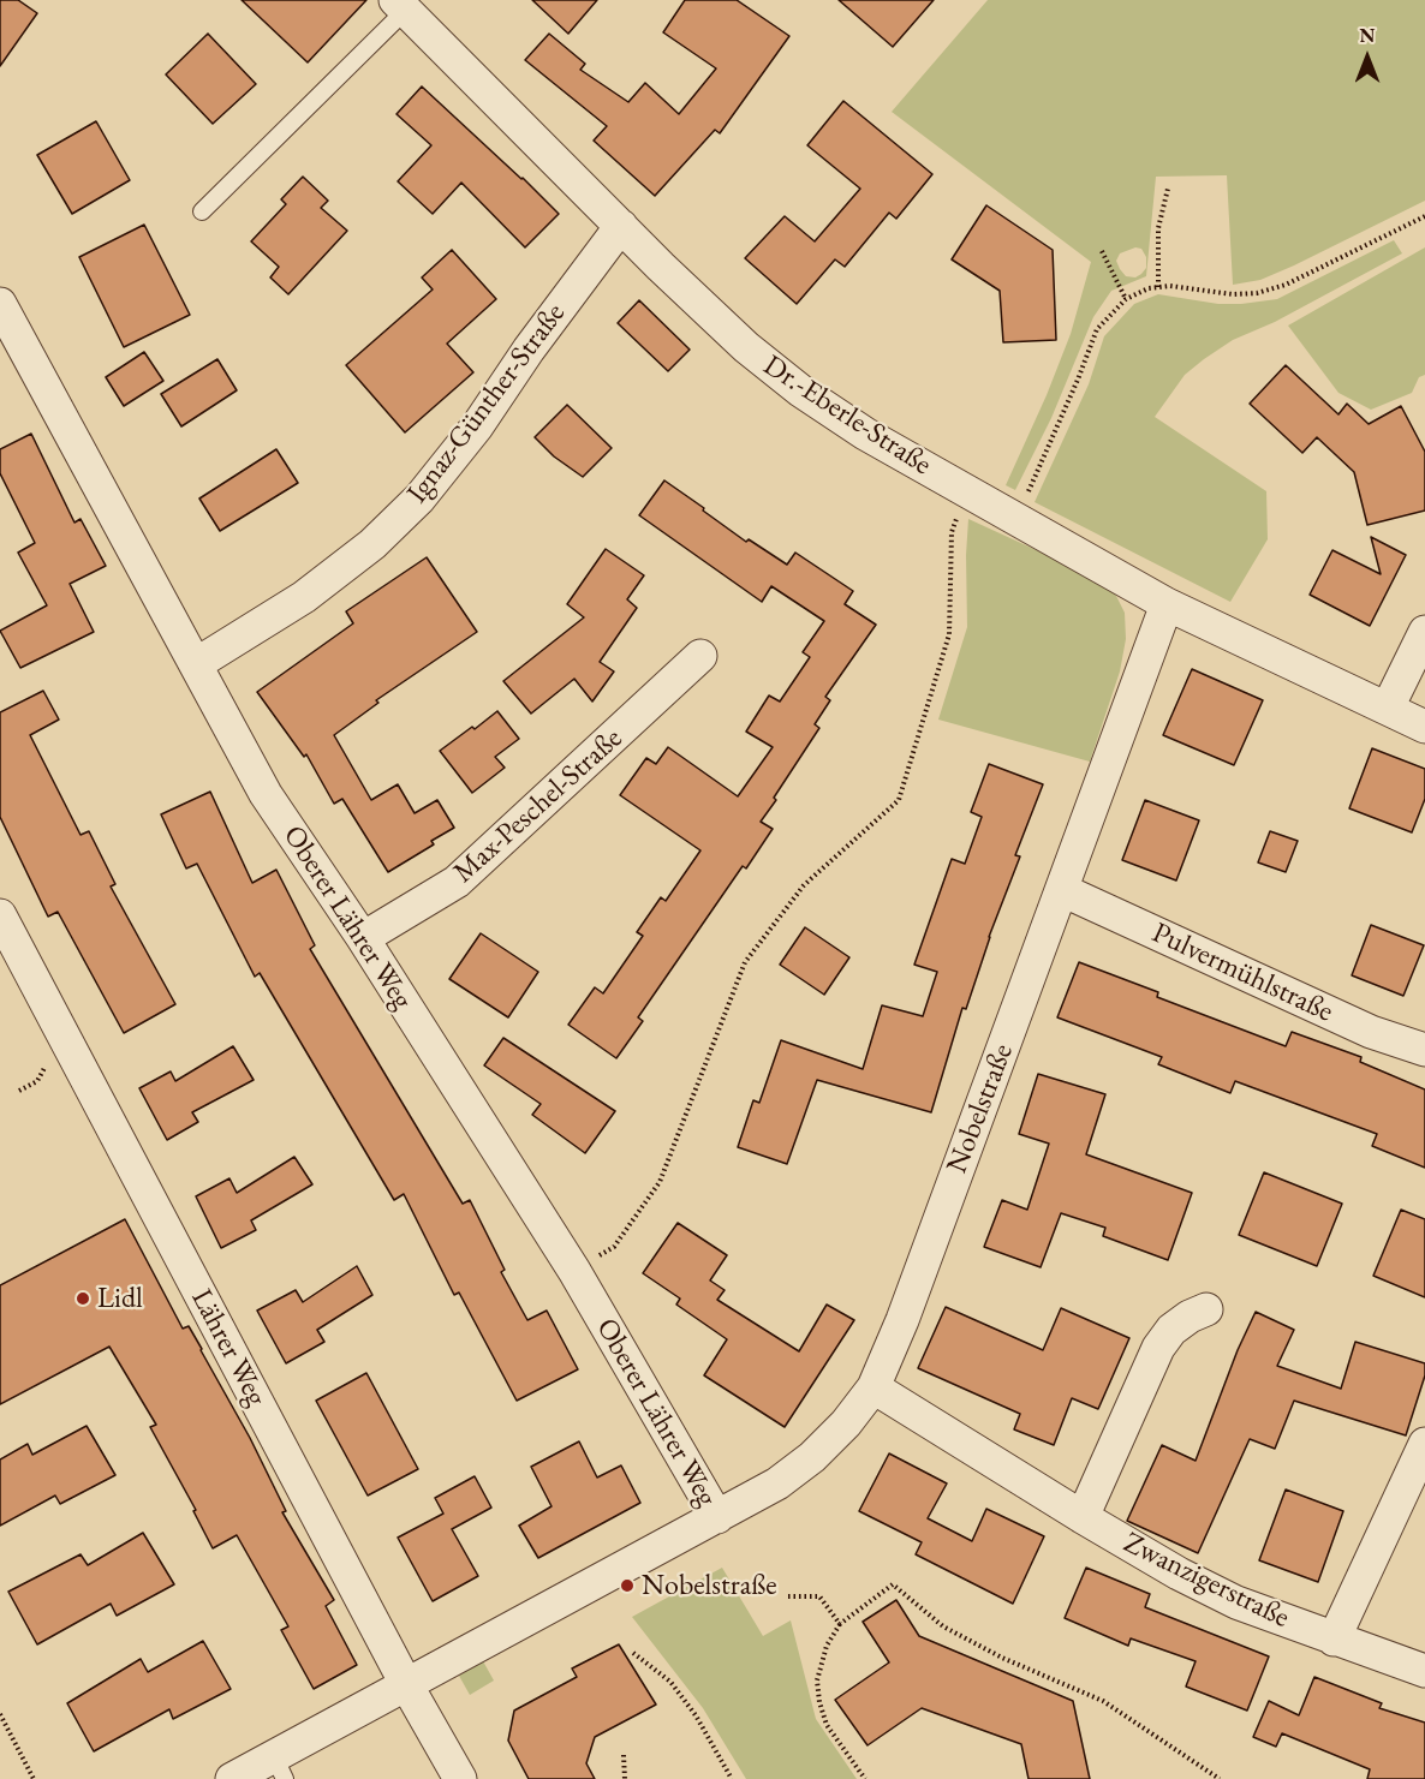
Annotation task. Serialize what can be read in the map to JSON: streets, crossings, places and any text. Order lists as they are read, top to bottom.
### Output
{
  "streets": {
    "street": [
      "Ignaz-Günther-Straße",
      "Dr.-Eberle-Straße",
      "Max-Peschel-Straße",
      "Oberer Lährer Weg",
      "Pulvermühlstraße",
      "Nobelstraße",
      "Lährer Weg",
      "Zwanzigerstraße"
    ]
  },
  "crossings": [
    ["Ignaz-Günther-Straße", "Dr.-Eberle-Straße"],
    ["Ignaz-Günther-Straße", "Oberer Lährer Weg"],
    ["Dr.-Eberle-Straße", "Nobelstraße"],
    ["Max-Peschel-Straße", "Oberer Lährer Weg"],
    ["Oberer Lährer Weg", "Nobelstraße"],
    ["Pulvermühlstraße", "Nobelstraße"],
    ["Nobelstraße", "Lährer Weg"],
    ["Nobelstraße", "Zwanzigerstraße"]
  ],
  "places": ["Lidl", "Nobelstraße"],
  "north": "top"
}
